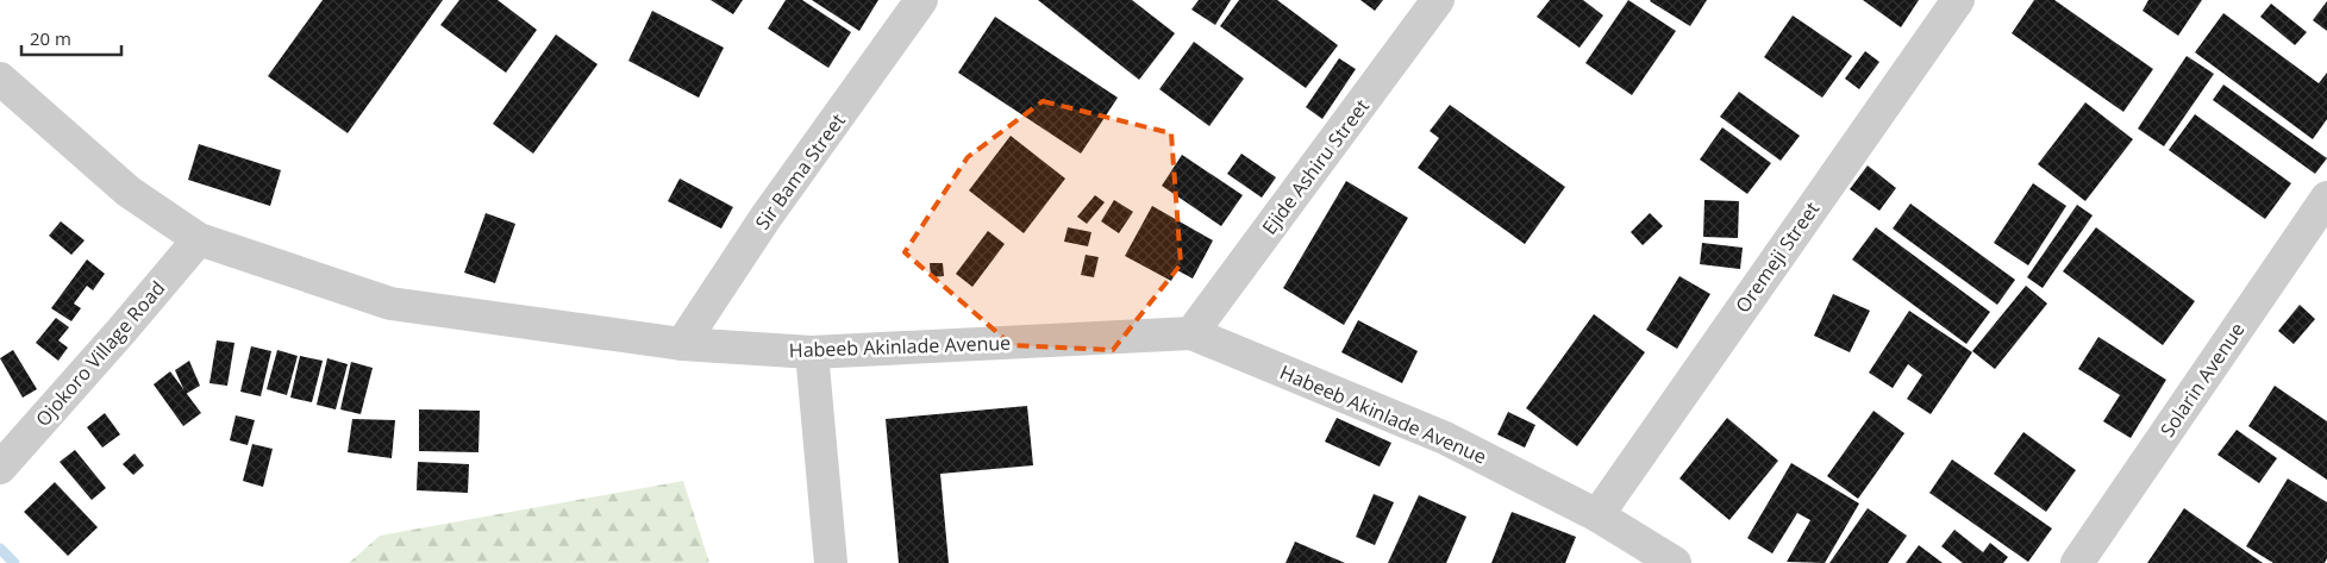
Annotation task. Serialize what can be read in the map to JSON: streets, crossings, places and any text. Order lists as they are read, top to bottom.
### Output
{
  "streets": {
    "street": [
      "Ejide Ashiru Street",
      "Sir Bama Street",
      "Oremeji Street",
      "Habeeb Akinlade Avenue",
      "Ojokoro Village Road",
      "Solarin Avenue"
    ]
  },
  "crossings": [
    ["Ejide Ashiru Street", "Habeeb Akinlade Avenue"],
    ["Sir Bama Street", "Habeeb Akinlade Avenue"],
    ["Oremeji Street", "Habeeb Akinlade Avenue"],
    ["Habeeb Akinlade Avenue", "Ojokoro Village Road"]
  ],
  "scale_bar": "20 m"
}
